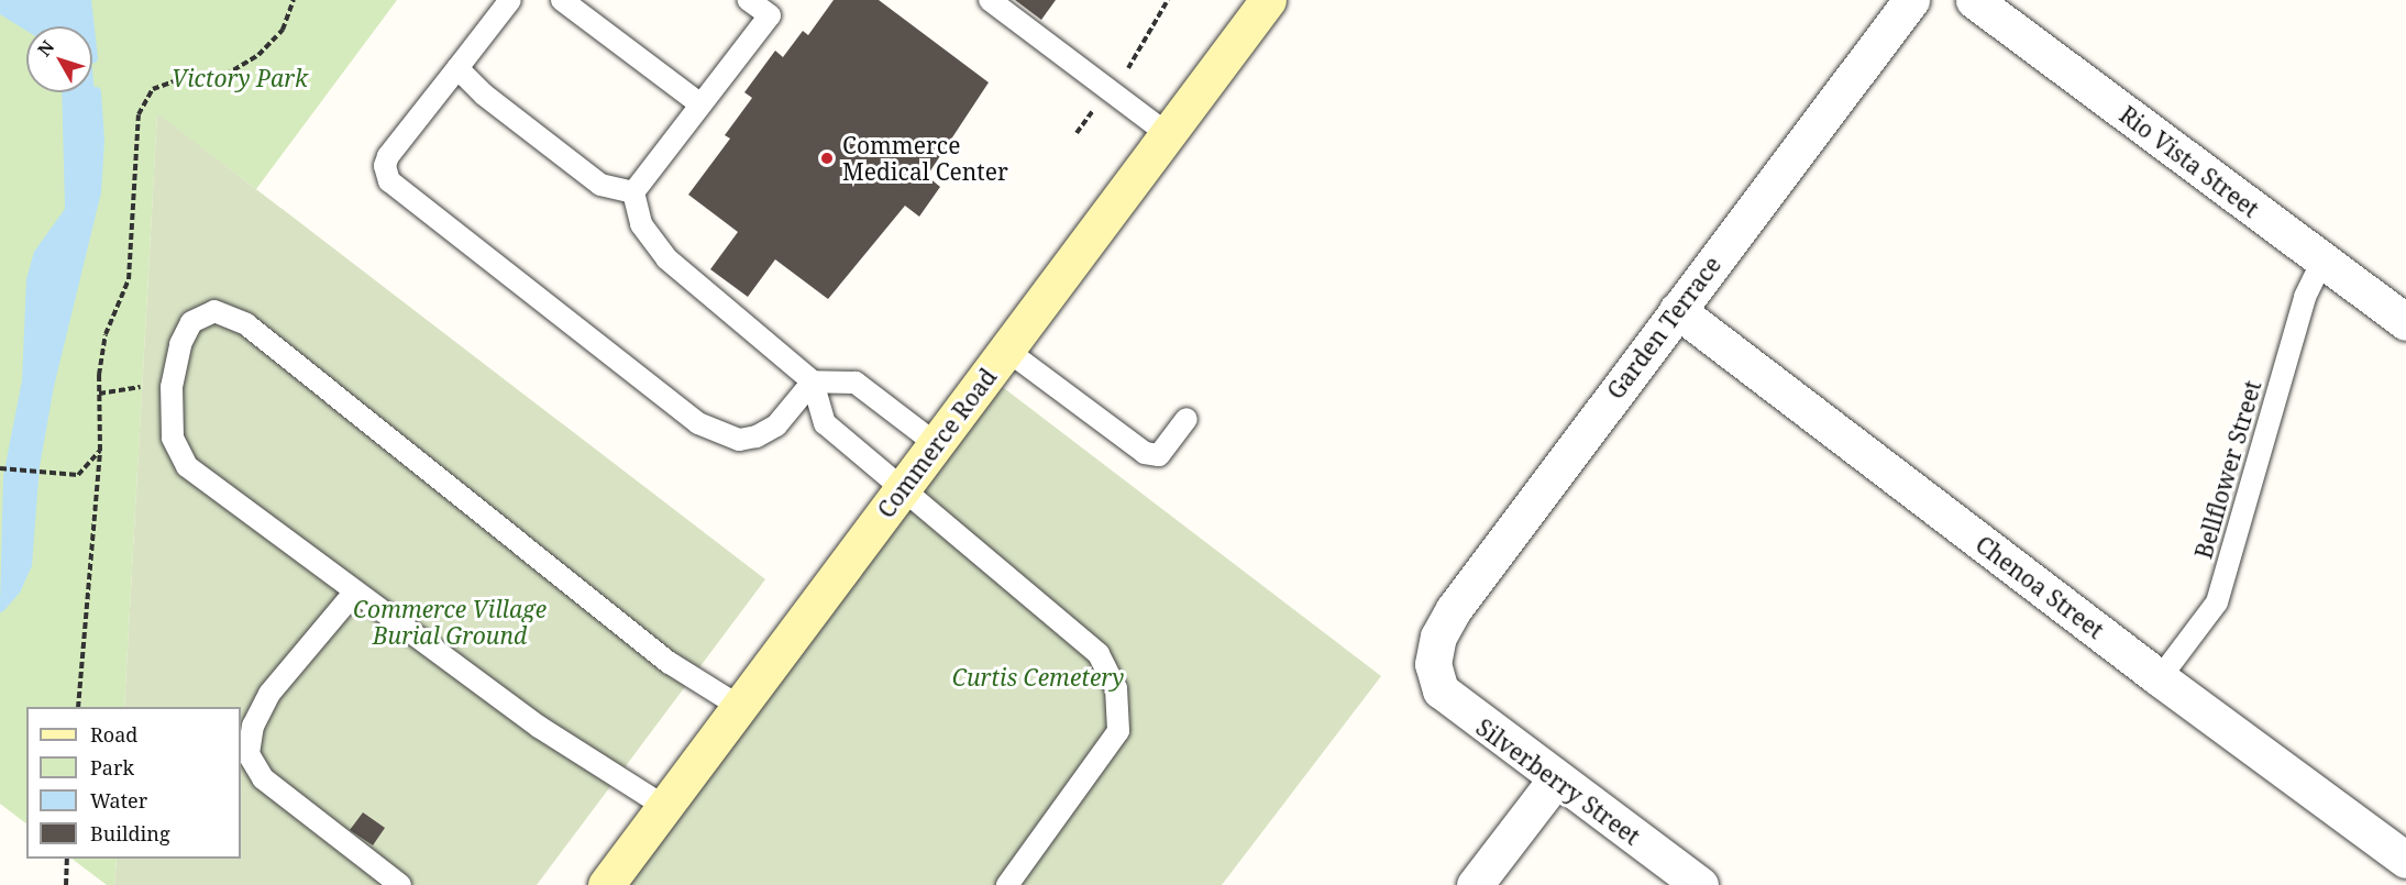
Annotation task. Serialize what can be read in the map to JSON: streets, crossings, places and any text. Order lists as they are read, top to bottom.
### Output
{
  "streets": {
    "main road": ["Commerce Road"],
    "street": [
      "Rio Vista Street",
      "Garden Terrace",
      "Chenoa Street",
      "Silverberry Street"
    ],
    "lane": ["Bellflower Street"]
  },
  "crossings": [
    ["Rio Vista Street", "Bellflower Street"],
    ["Garden Terrace", "Chenoa Street"],
    ["Garden Terrace", "Silverberry Street"],
    ["Bellflower Street", "Chenoa Street"]
  ],
  "parks": ["Victory Park", "Commerce Village Burial Ground", "Curtis Cemetery"],
  "places": ["Commerce Medical Center"],
  "legend": [
    "Road",
    "Park",
    "Water",
    "Building"
  ],
  "north": "top left"
}
